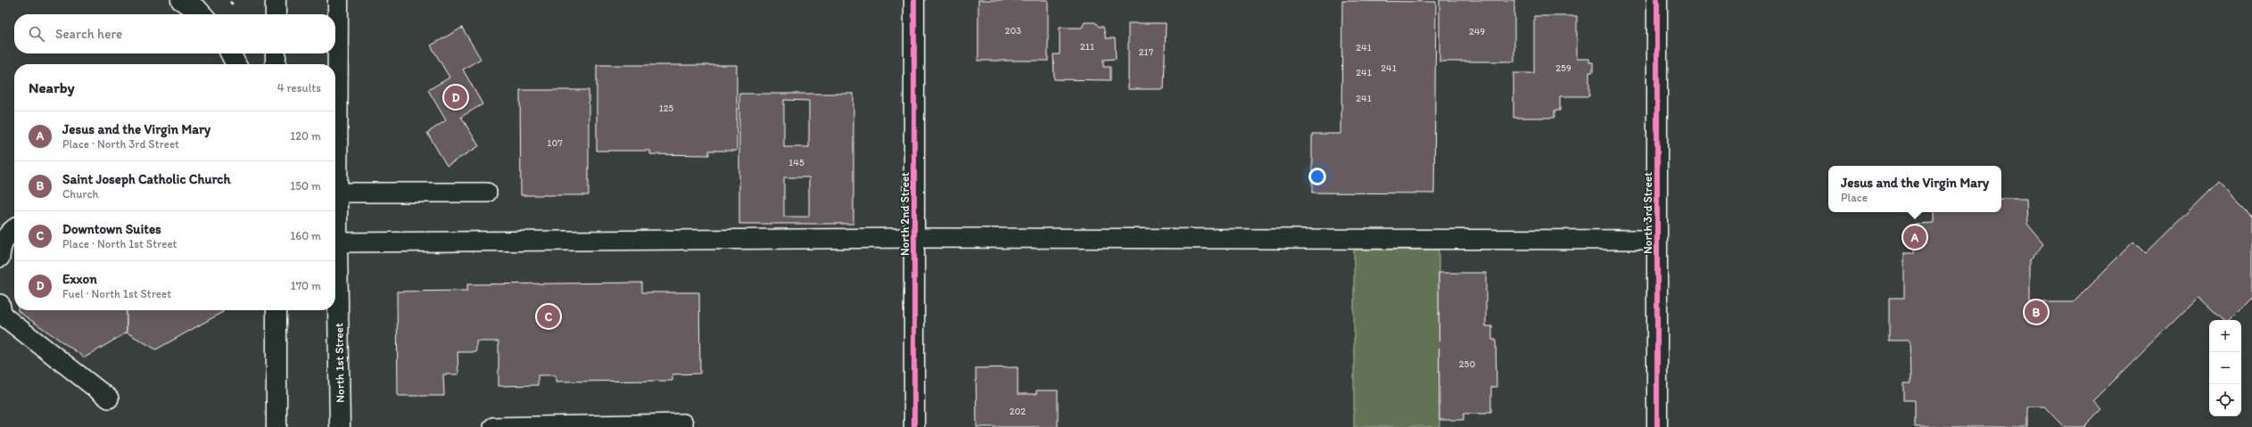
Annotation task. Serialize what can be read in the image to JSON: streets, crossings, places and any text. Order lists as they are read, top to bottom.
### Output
{
  "streets": {
    "main road": ["North 3rd Street", "North 2nd Street", "North 1st Street"]
  },
  "house_numbers": [
    "203",
    "249",
    "211",
    "241",
    "217",
    "241",
    "259",
    "241",
    "241",
    "125",
    "107",
    "145",
    "250",
    "202"
  ],
  "page": {
    "search": "Search here",
    "heading": ["Nearby", "4 results"],
    "pins": [
      "D",
      "A",
      "B",
      "C"
    ],
    "list": [
      {
        "mark": "A",
        "name": "Jesus and the Virgin Mary",
        "note": "Place · North 3rd Street",
        "value": "120 m"
      },
      {
        "mark": "B",
        "name": "Saint Joseph Catholic Church",
        "note": "Church",
        "value": "150 m"
      },
      {
        "mark": "C",
        "name": "Downtown Suites",
        "note": "Place · North 1st Street",
        "value": "160 m"
      },
      {
        "mark": "D",
        "name": "Exxon",
        "note": "Fuel · North 1st Street",
        "value": "170 m"
      }
    ],
    "popup": ["Jesus and the Virgin Mary", "Place"],
    "map_buttons": ["+", "−"]
  }
}
